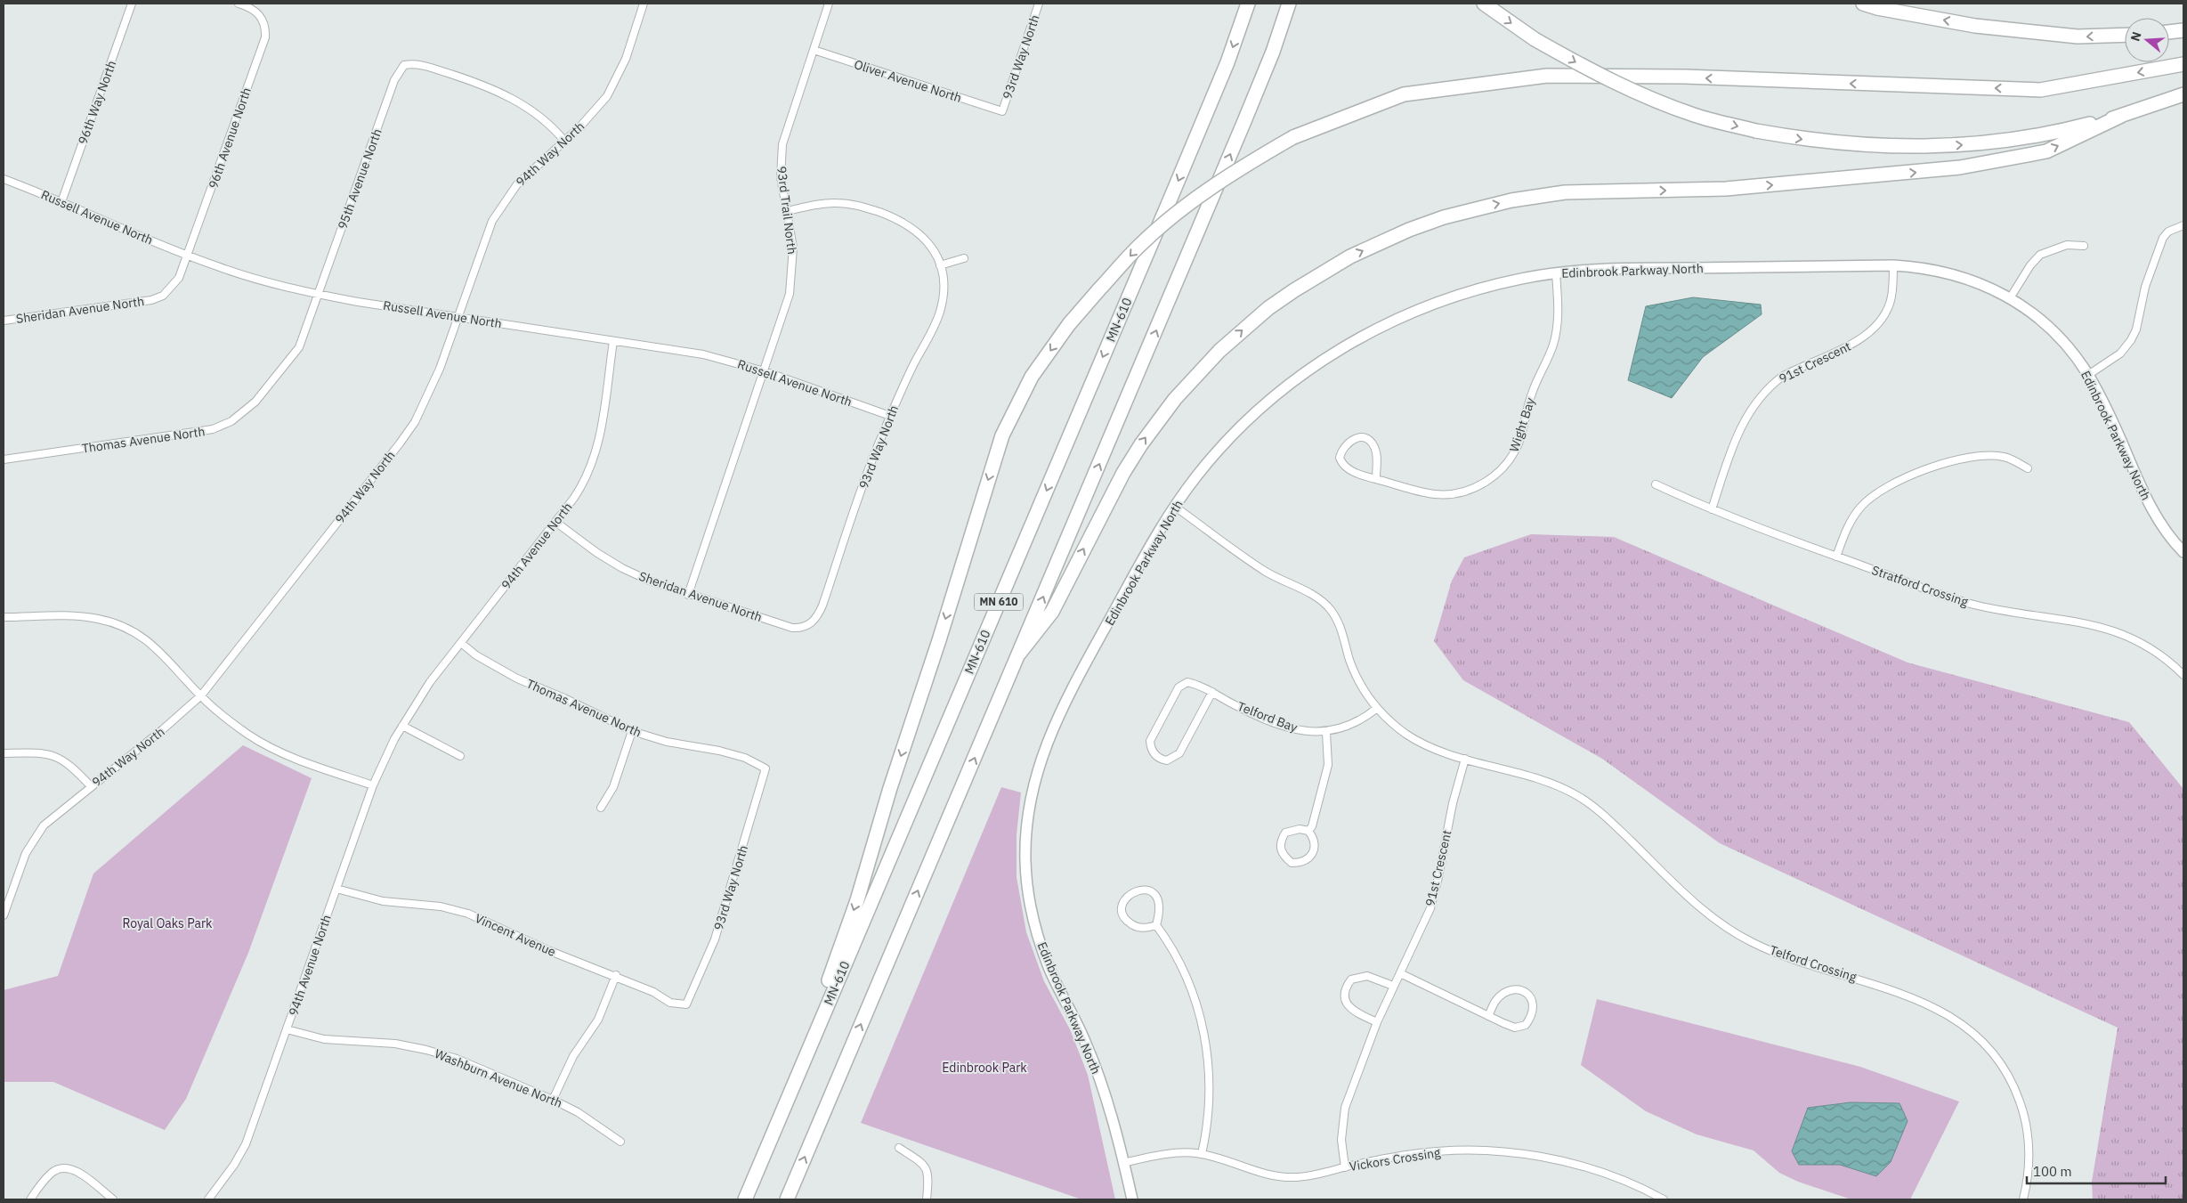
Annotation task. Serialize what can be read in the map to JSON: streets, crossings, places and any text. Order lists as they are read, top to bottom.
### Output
{
  "streets": {
    "highway": ["MN-610", "MN 610"],
    "street": [
      "93rd Way North",
      "Oliver Avenue North",
      "96th Way North",
      "96th Avenue North",
      "94th Way North",
      "95th Avenue North",
      "93rd Trail North",
      "Russell Avenue North",
      "Edinbrook Parkway North",
      "Sheridan Avenue North",
      "91st Crescent",
      "Wight Bay",
      "Thomas Avenue North",
      "94th Avenue North",
      "Stratford Crossing",
      "Telford Bay",
      "Vincent Avenue",
      "Telford Crossing",
      "Washburn Avenue North",
      "Vickors Crossing"
    ]
  },
  "crossings": [
    ["93rd Way North", "Oliver Avenue North"],
    ["93rd Way North", "Russell Avenue North"],
    ["93rd Way North", "Sheridan Avenue North"],
    ["93rd Way North", "Thomas Avenue North"],
    ["93rd Way North", "Vincent Avenue"],
    ["Oliver Avenue North", "93rd Trail North"],
    ["96th Way North", "Russell Avenue North"],
    ["96th Avenue North", "Russell Avenue North"],
    ["96th Avenue North", "Sheridan Avenue North"],
    ["94th Way North", "95th Avenue North"],
    ["94th Way North", "Russell Avenue North"],
    ["95th Avenue North", "Russell Avenue North"],
    ["95th Avenue North", "Thomas Avenue North"],
    ["93rd Trail North", "Russell Avenue North"],
    ["93rd Trail North", "Sheridan Avenue North"],
    ["Russell Avenue North", "Sheridan Avenue North"],
    ["Russell Avenue North", "Thomas Avenue North"],
    ["Russell Avenue North", "94th Avenue North"],
    ["Edinbrook Parkway North", "91st Crescent"],
    ["Edinbrook Parkway North", "Wight Bay"],
    ["Edinbrook Parkway North", "Telford Crossing"],
    ["Edinbrook Parkway North", "Vickors Crossing"],
    ["Sheridan Avenue North", "94th Avenue North"],
    ["91st Crescent", "Stratford Crossing"],
    ["91st Crescent", "Telford Crossing"],
    ["91st Crescent", "Vickors Crossing"],
    ["Thomas Avenue North", "94th Avenue North"],
    ["94th Avenue North", "Vincent Avenue"],
    ["94th Avenue North", "Washburn Avenue North"],
    ["Telford Bay", "Telford Crossing"]
  ],
  "parks": ["Royal Oaks Park", "Edinbrook Park"],
  "scale_bar": "100 m",
  "north": "left"
}
